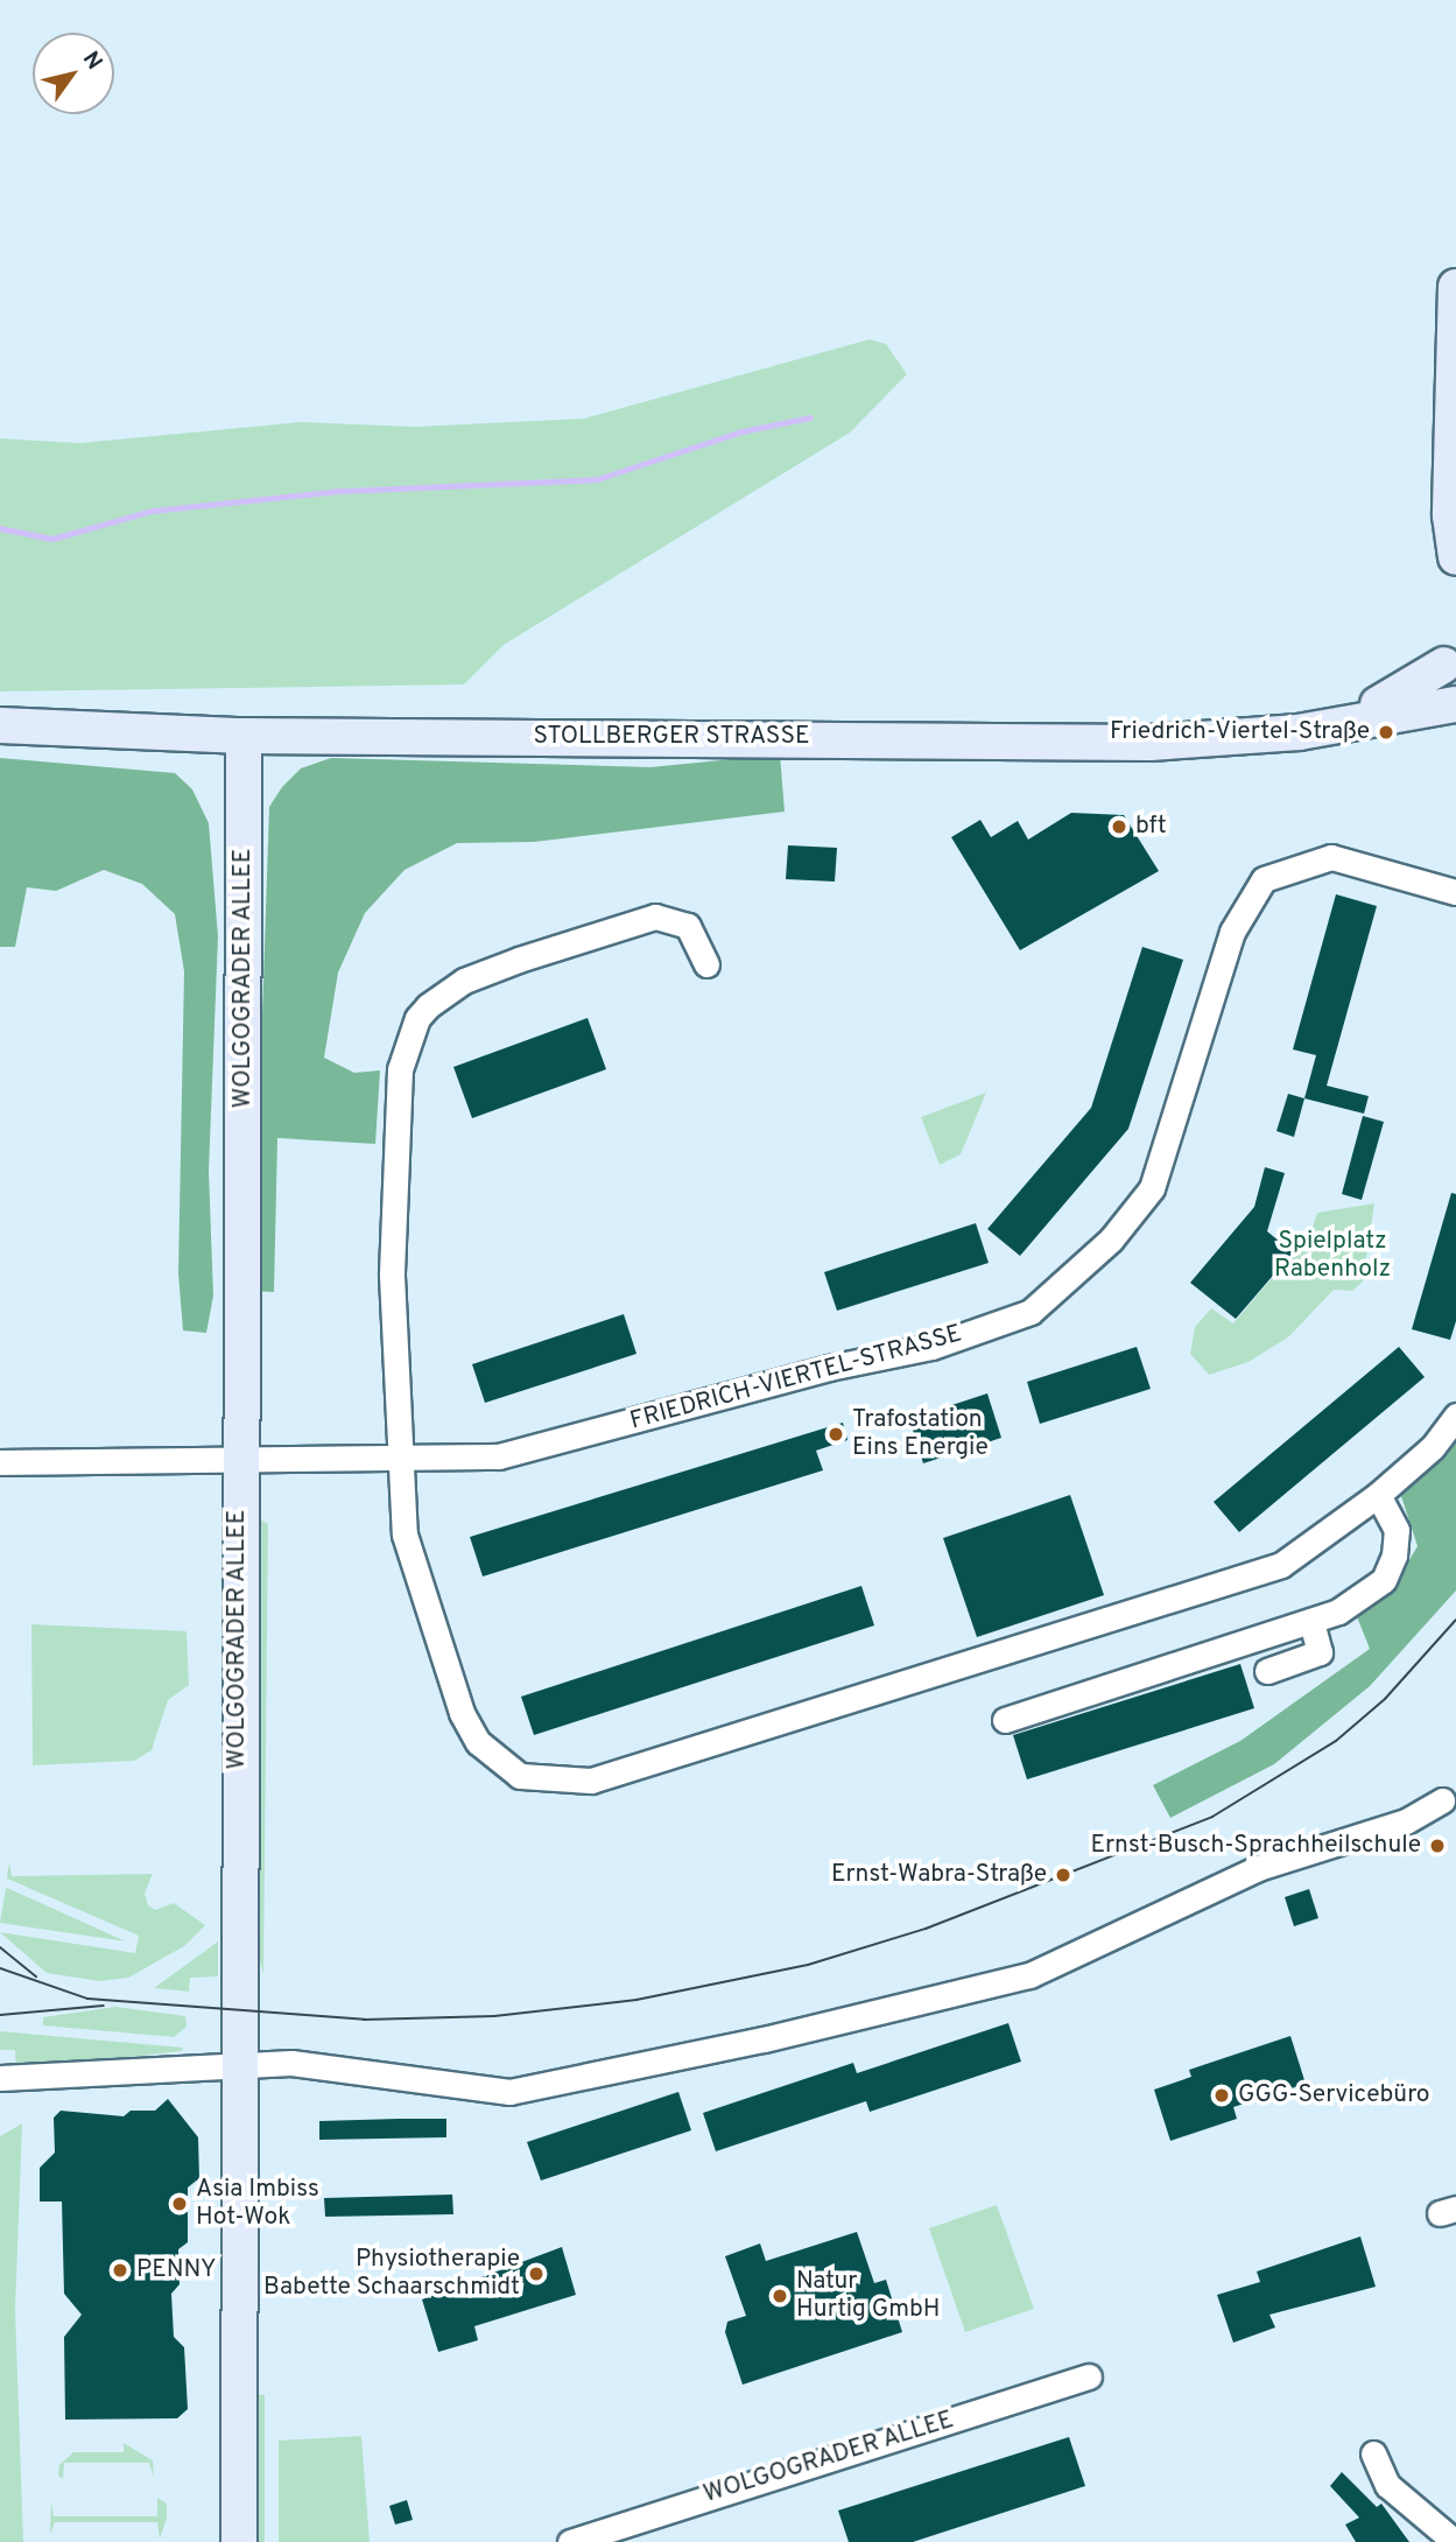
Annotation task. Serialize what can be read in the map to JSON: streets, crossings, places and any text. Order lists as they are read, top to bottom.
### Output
{
  "streets": {
    "main road": ["STOLLBERGER STRASSE", "WOLGOGRADER ALLEE"],
    "street": ["FRIEDRICH-VIERTEL-STRASSE"]
  },
  "crossings": [
    ["STOLLBERGER STRASSE", "WOLGOGRADER ALLEE"],
    ["WOLGOGRADER ALLEE", "FRIEDRICH-VIERTEL-STRASSE"]
  ],
  "parks": ["Spielplatz Rabenholz"],
  "places": [
    "Friedrich-Viertel-Straße",
    "bft",
    "Trafostation Eins Energie",
    "Ernst-Busch-Sprachheilschule",
    "Ernst-Wabra-Straße",
    "GGG-Servicebüro",
    "Asia Imbiss Hot-Wok",
    "PENNY",
    "Physiotherapie Babette Schaarschmidt",
    "Natur Hurtig GmbH"
  ],
  "north": "top right"
}
